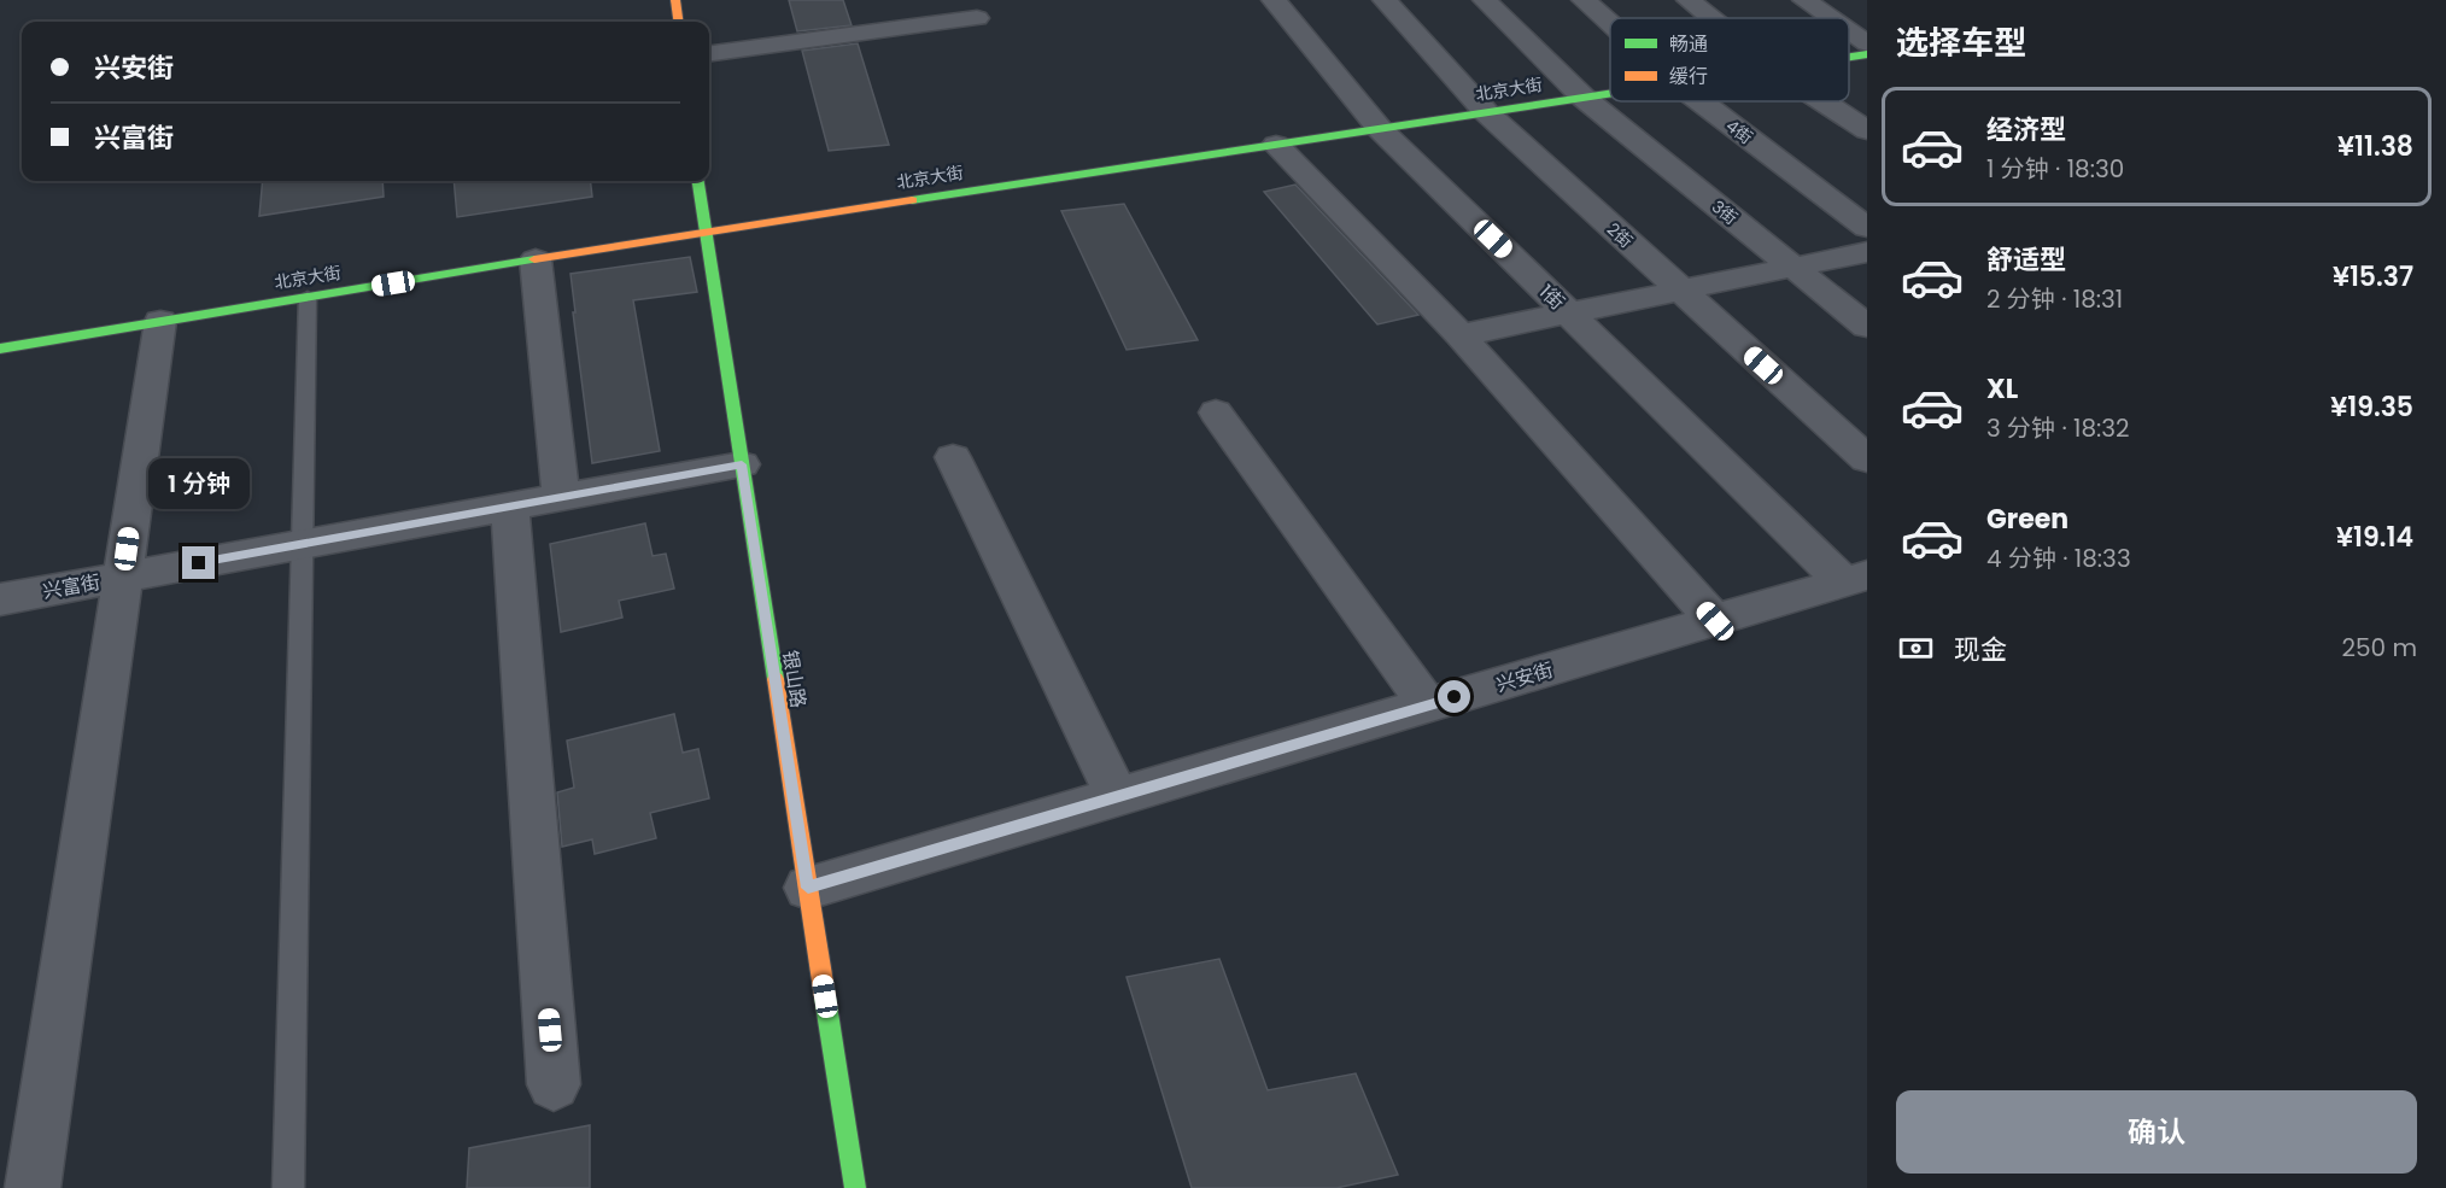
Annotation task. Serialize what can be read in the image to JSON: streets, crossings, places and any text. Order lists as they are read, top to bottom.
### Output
{
  "streets": {
    "street": [
      "北京大街",
      "4街",
      "3街",
      "2街",
      "1街",
      "兴富街",
      "兴安街",
      "银山路"
    ]
  },
  "crossings": [
    ["北京大街", "3街"],
    ["北京大街", "2街"],
    ["北京大街", "1街"],
    ["北京大街", "银山路"],
    ["1街", "兴安街"],
    ["兴富街", "银山路"],
    ["兴安街", "银山路"]
  ],
  "legend": ["畅通", "缓行"],
  "page": {
    "heading": "选择车型",
    "banner": ["兴安街", "兴富街"],
    "list": [
      {
        "name": "经济型",
        "note": "1 分钟 · 18:30",
        "value": "¥11.38"
      },
      {
        "name": "舒适型",
        "note": "2 分钟 · 18:31",
        "value": "¥15.37"
      },
      {
        "name": "XL",
        "note": "3 分钟 · 18:32",
        "value": "¥19.35"
      },
      {
        "name": "Green",
        "note": "4 分钟 · 18:33",
        "value": "¥19.14"
      }
    ],
    "bubble": "1 分钟",
    "pay": ["现金", "250 m"],
    "buttons": "确认"
  }
}
